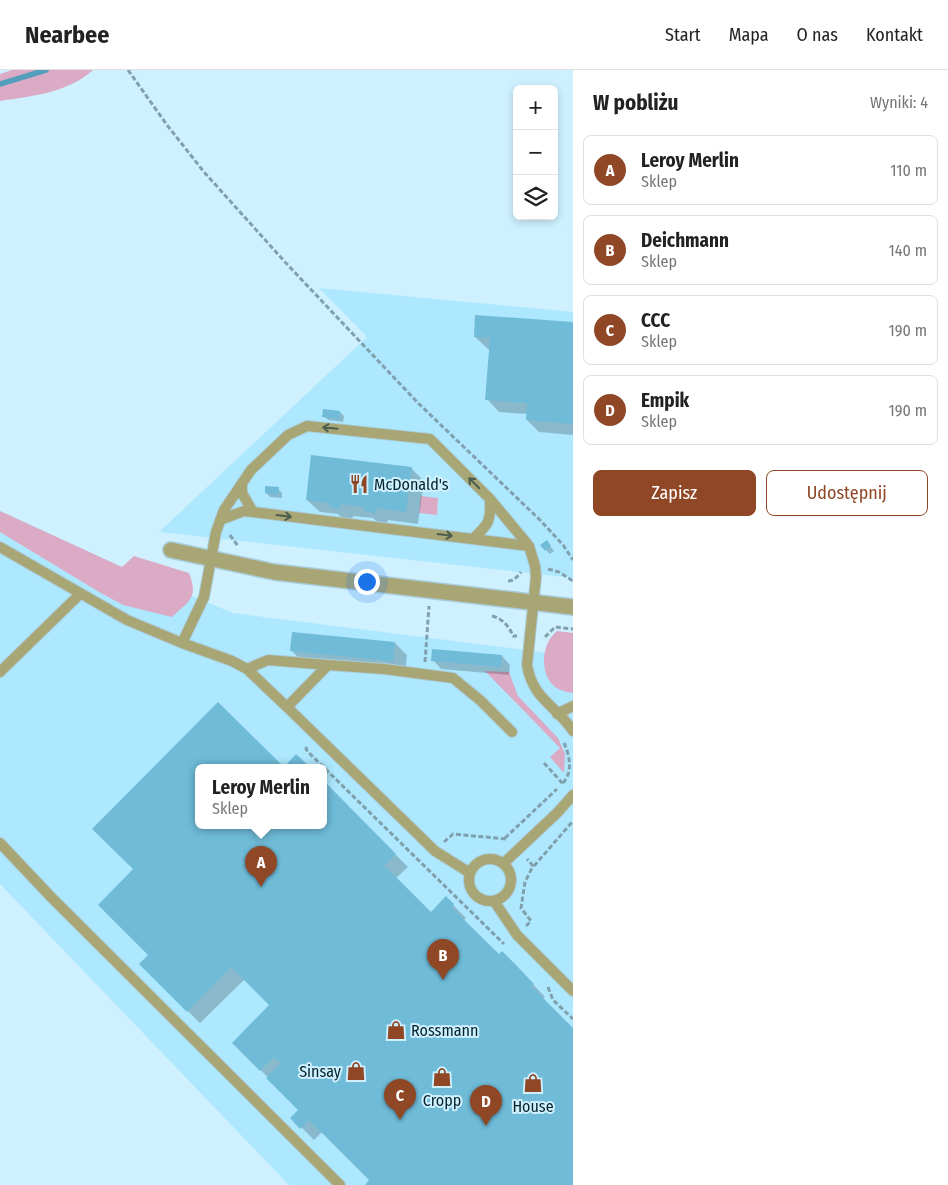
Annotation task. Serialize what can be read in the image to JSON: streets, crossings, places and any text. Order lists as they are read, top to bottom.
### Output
{
  "places": {
    "restaurant": ["McDonald's"],
    "shop": [
      "Rossmann",
      "Sinsay",
      "Cropp",
      "House"
    ]
  },
  "page": {
    "header": "Nearbee",
    "nav": [
      "Start",
      "Mapa",
      "O nas",
      "Kontakt"
    ],
    "heading": ["W pobliżu", "Wyniki: 4"],
    "map_buttons": ["+", "−"],
    "list": [
      {
        "mark": "A",
        "name": "Leroy Merlin",
        "note": "Sklep",
        "value": "110 m"
      },
      {
        "mark": "B",
        "name": "Deichmann",
        "note": "Sklep",
        "value": "140 m"
      },
      {
        "mark": "C",
        "name": "CCC",
        "note": "Sklep",
        "value": "190 m"
      },
      {
        "mark": "D",
        "name": "Empik",
        "note": "Sklep",
        "value": "190 m"
      }
    ],
    "buttons": ["Zapisz", "Udostępnij"],
    "popup": ["Leroy Merlin", "Sklep"],
    "pins": [
      "A",
      "B",
      "C",
      "D"
    ]
  }
}
